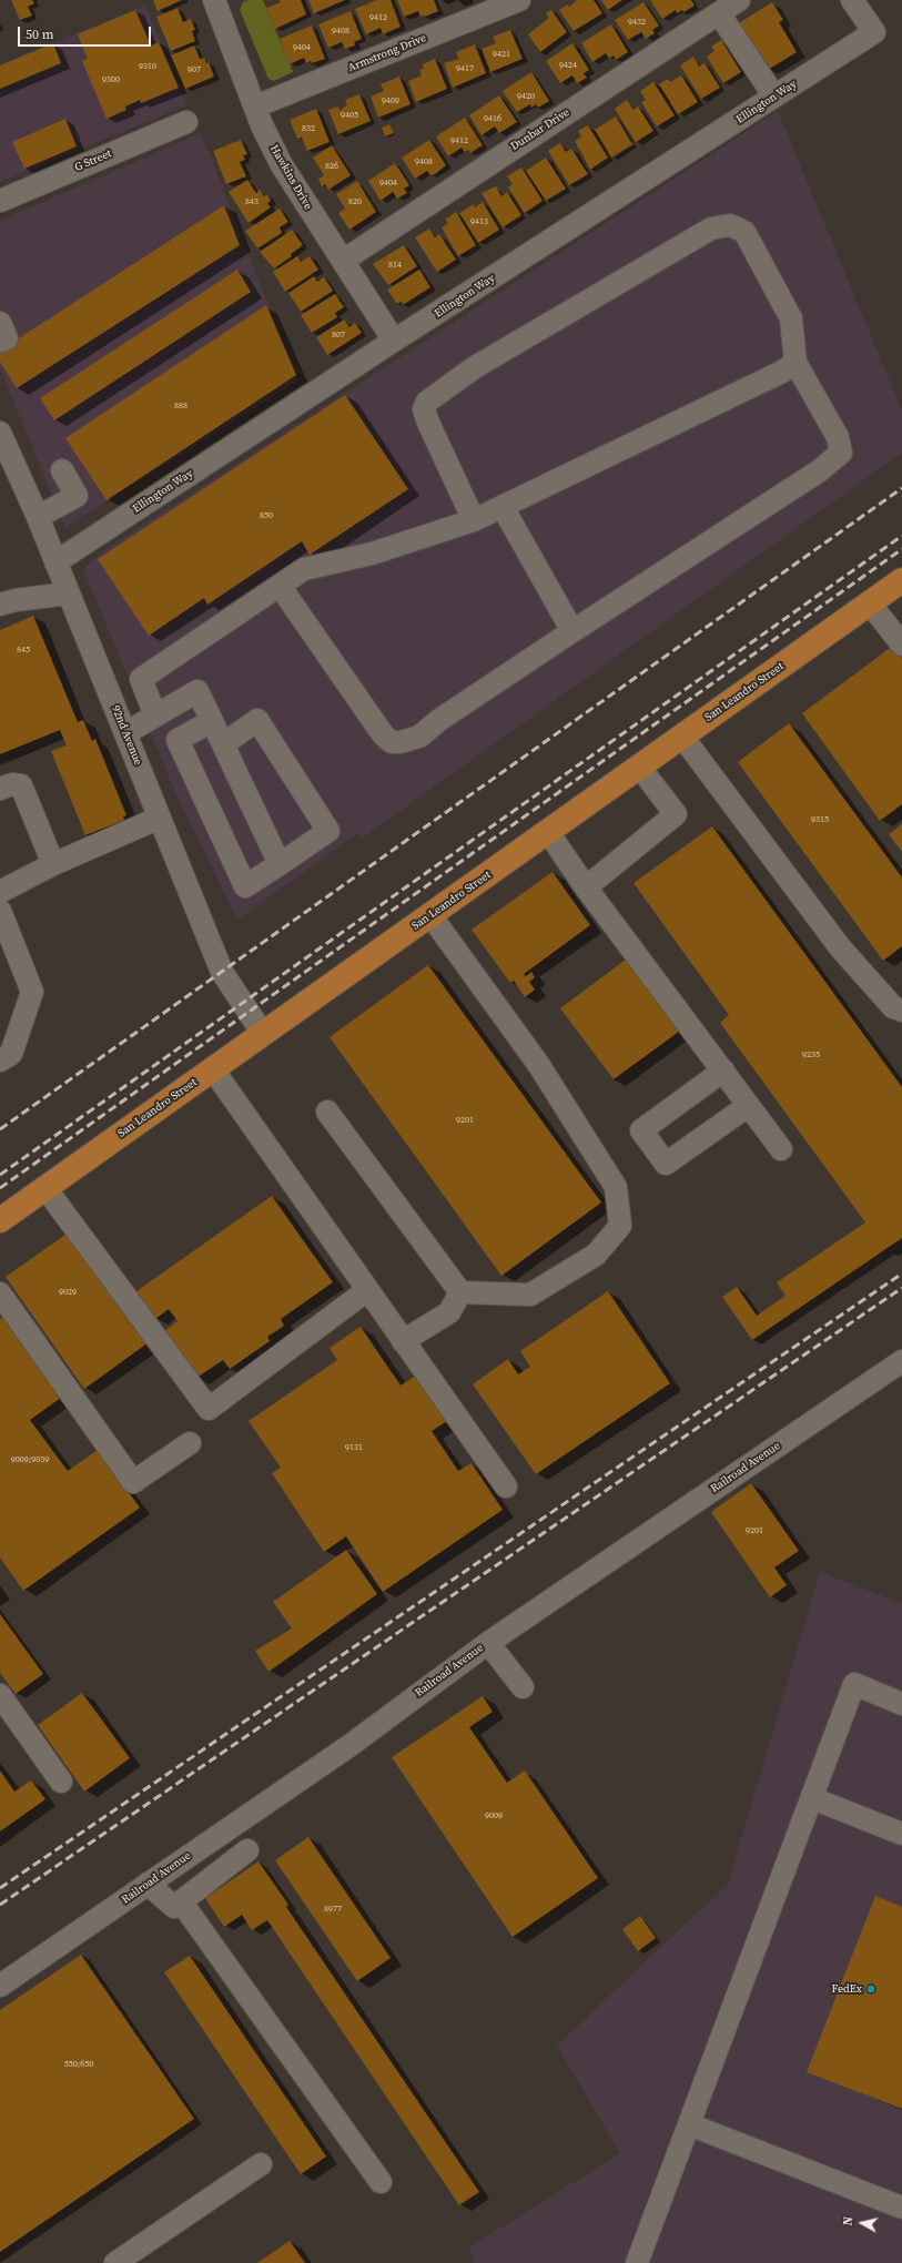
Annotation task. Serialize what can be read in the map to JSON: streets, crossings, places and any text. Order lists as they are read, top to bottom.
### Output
{
  "streets": {
    "main road": ["San Leandro Street"],
    "street": [
      "Armstrong Drive",
      "Ellington Way",
      "Dunbar Drive",
      "G Street",
      "Hawkins Drive",
      "92nd Avenue",
      "Railroad Avenue"
    ]
  },
  "crossings": [
    ["Armstrong Drive", "Hawkins Drive"],
    ["Ellington Way", "Hawkins Drive"],
    ["Ellington Way", "92nd Avenue"],
    ["Dunbar Drive", "Hawkins Drive"],
    ["San Leandro Street", "92nd Avenue"]
  ],
  "places": ["FedEx"],
  "house_numbers": [
    "9412",
    "9432",
    "9408",
    "9404",
    "9421",
    "9424",
    "9310",
    "9417",
    "907",
    "9300",
    "9420",
    "9409",
    "9405",
    "9416",
    "832",
    "9412",
    "9408",
    "826",
    "9404",
    "843",
    "820",
    "9413",
    "814",
    "807",
    "888",
    "850",
    "845",
    "9315",
    "9235",
    "9201",
    "9029",
    "9131",
    "9009;9039",
    "9201",
    "9009",
    "8977",
    "550;650"
  ],
  "scale_bar": "50 m",
  "north": "left"
}
